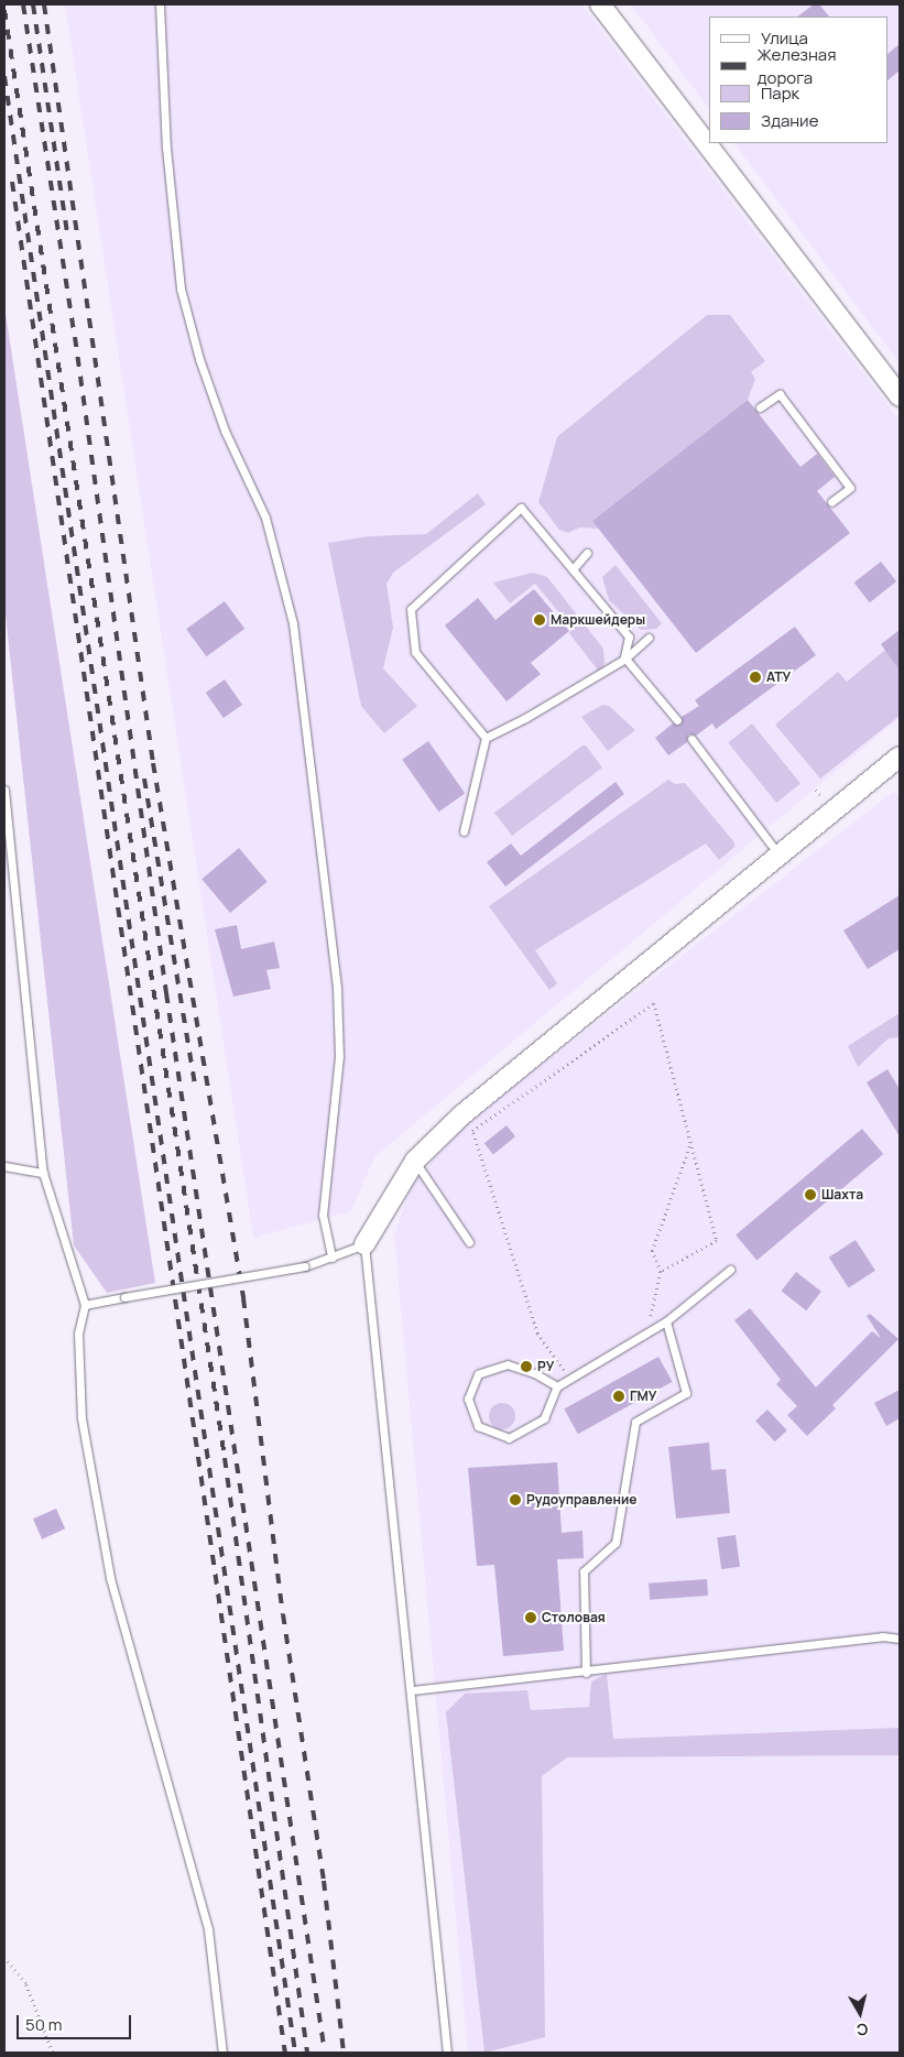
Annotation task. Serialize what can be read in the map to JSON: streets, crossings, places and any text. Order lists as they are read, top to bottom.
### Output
{
  "places": [
    "Маркшейдеры",
    "АТУ",
    "Шахта",
    "РУ",
    "ГМУ",
    "Рудоуправление",
    "Столовая"
  ],
  "legend": [
    "Улица",
    "Железная дорога",
    "Парк",
    "Здание"
  ],
  "scale_bar": "50 m",
  "north": "bottom"
}
